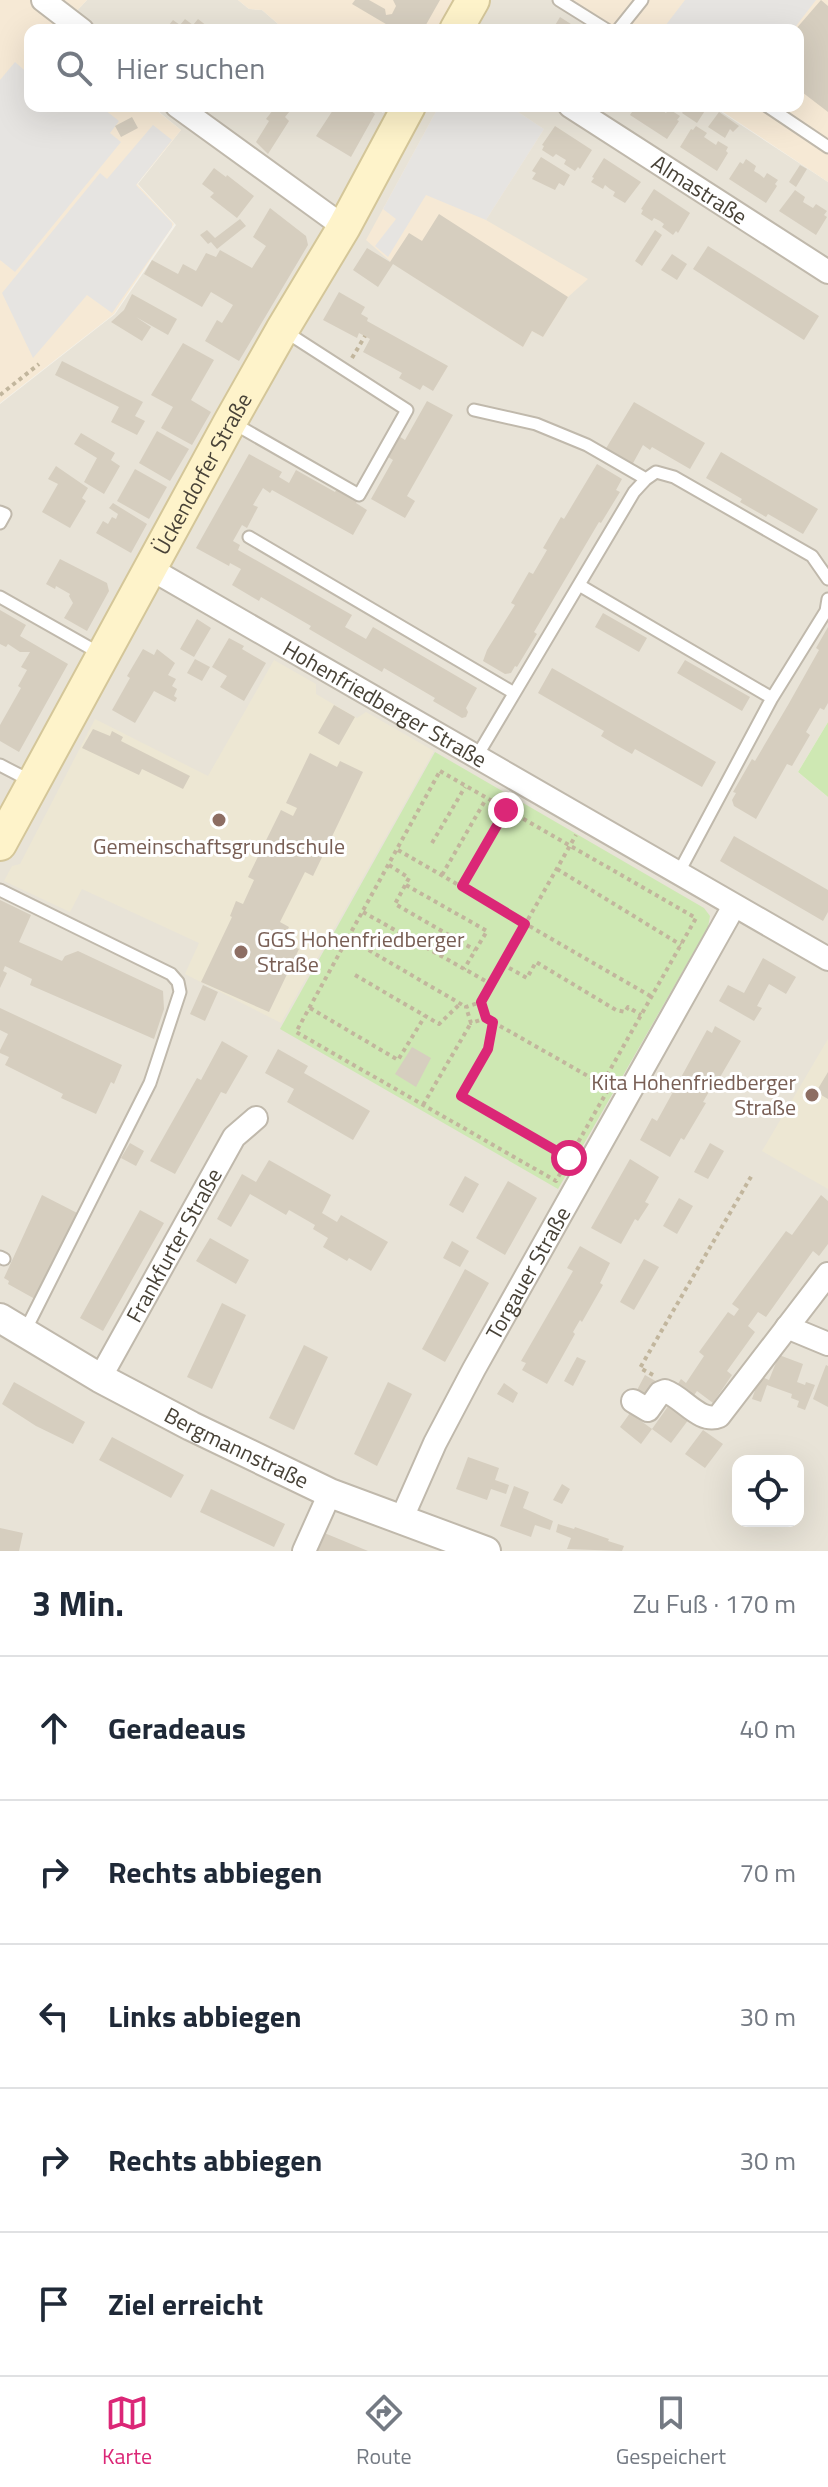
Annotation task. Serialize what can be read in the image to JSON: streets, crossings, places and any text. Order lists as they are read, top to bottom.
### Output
{
  "streets": {
    "main road": ["Ückendorfer Straße"],
    "street": [
      "Almastraße",
      "Hohenfriedberger Straße",
      "Frankfurter Straße",
      "Torgauer Straße",
      "Bergmannstraße"
    ]
  },
  "crossings": [
    ["Ückendorfer Straße", "Hohenfriedberger Straße"],
    ["Hohenfriedberger Straße", "Torgauer Straße"],
    ["Frankfurter Straße", "Bergmannstraße"],
    ["Torgauer Straße", "Bergmannstraße"]
  ],
  "places": ["Gemeinschaftsgrundschule", "GGS Hohenfriedberger Straße", "Kita Hohenfriedberger Straße"],
  "page": {
    "search": "Hier suchen",
    "heading": ["3 Min.", "Zu Fuß · 170 m"],
    "list": [
      ["Geradeaus", "40 m"],
      ["Rechts abbiegen", "70 m"],
      ["Links abbiegen", "30 m"],
      ["Rechts abbiegen", "30 m"],
      "Ziel erreicht"
    ],
    "nav": ["Karte", "Route", "Gespeichert"]
  }
}
